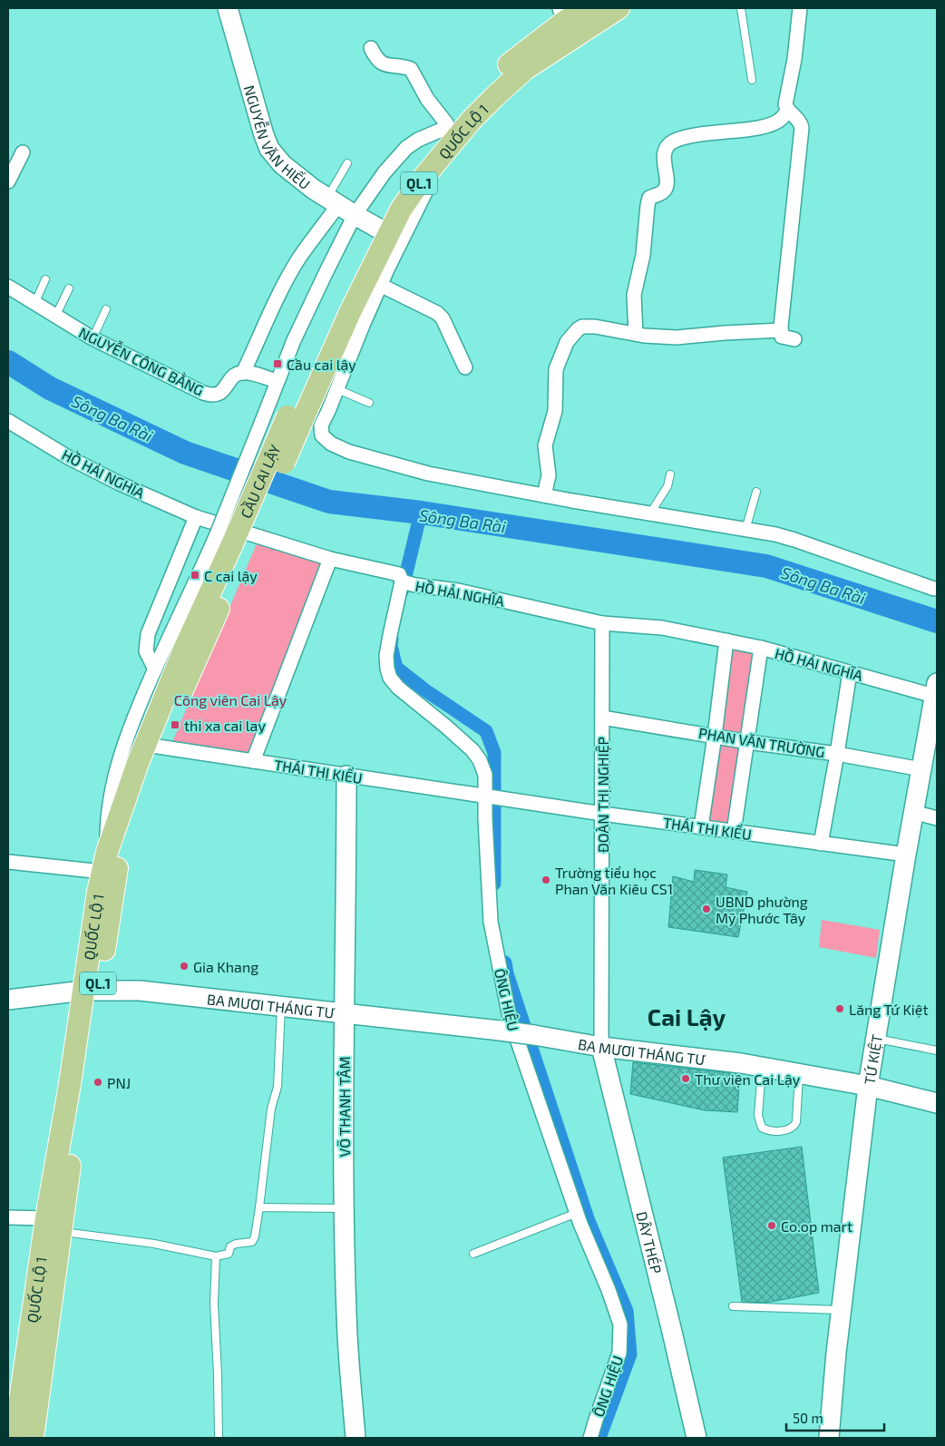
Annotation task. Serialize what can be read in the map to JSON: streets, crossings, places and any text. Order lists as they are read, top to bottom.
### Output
{
  "streets": {
    "main road": ["QUỐC LỘ 1", "QL.1", "CẦU CAI LẬY"],
    "street": [
      "NGUYỄN VĂN HIẾU",
      "NGUYỄN CÔNG BẰNG",
      "HỒ HẢI NGHĨA",
      "PHAN VĂN TRƯỜNG",
      "THÁI THỊ KIỂU",
      "ĐOÀN THỊ NGHIỆP",
      "ÔNG HIỆU",
      "BA MƯƠI THÁNG TƯ",
      "TỨ KIỆT",
      "VÕ THANH TÂM",
      "DÂY THÉP"
    ]
  },
  "crossings": [
    ["QUỐC LỘ 1", "NGUYỄN VĂN HIẾU"],
    ["QUỐC LỘ 1", "CẦU CAI LẬY"],
    ["QUỐC LỘ 1", "THÁI THỊ KIỂU"],
    ["QUỐC LỘ 1", "BA MƯƠI THÁNG TƯ"],
    ["NGUYỄN VĂN HIẾU", "CẦU CAI LẬY"],
    ["HỒ HẢI NGHĨA", "ĐOÀN THỊ NGHIỆP"],
    ["HỒ HẢI NGHĨA", "ÔNG HIỆU"],
    ["HỒ HẢI NGHĨA", "TỨ KIỆT"],
    ["PHAN VĂN TRƯỜNG", "ĐOÀN THỊ NGHIỆP"],
    ["PHAN VĂN TRƯỜNG", "TỨ KIỆT"],
    ["THÁI THỊ KIỂU", "ĐOÀN THỊ NGHIỆP"],
    ["THÁI THỊ KIỂU", "ÔNG HIỆU"],
    ["THÁI THỊ KIỂU", "TỨ KIỆT"],
    ["THÁI THỊ KIỂU", "VÕ THANH TÂM"],
    ["ĐOÀN THỊ NGHIỆP", "BA MƯƠI THÁNG TƯ"],
    ["ĐOÀN THỊ NGHIỆP", "DÂY THÉP"],
    ["BA MƯƠI THÁNG TƯ", "TỨ KIỆT"],
    ["BA MƯƠI THÁNG TƯ", "VÕ THANH TÂM"],
    ["BA MƯƠI THÁNG TƯ", "DÂY THÉP"]
  ],
  "districts": ["Cai Lậy"],
  "water": ["Sông Ba Rài"],
  "parks": ["Công viên Cai Lậy"],
  "places": {
    "transit": ["Cầu cai lậy", "C cai lậy", "thi xa cai lay"],
    "other": [
      "Trường tiểu học Phan Văn Kiêu CS1",
      "UBND phường Mỹ Phước Tây",
      "Gia Khang",
      "Lăng Tứ Kiệt",
      "Thư viện Cai Lậy",
      "PNJ",
      "Co.op mart"
    ]
  },
  "scale_bar": "50 m"
}
